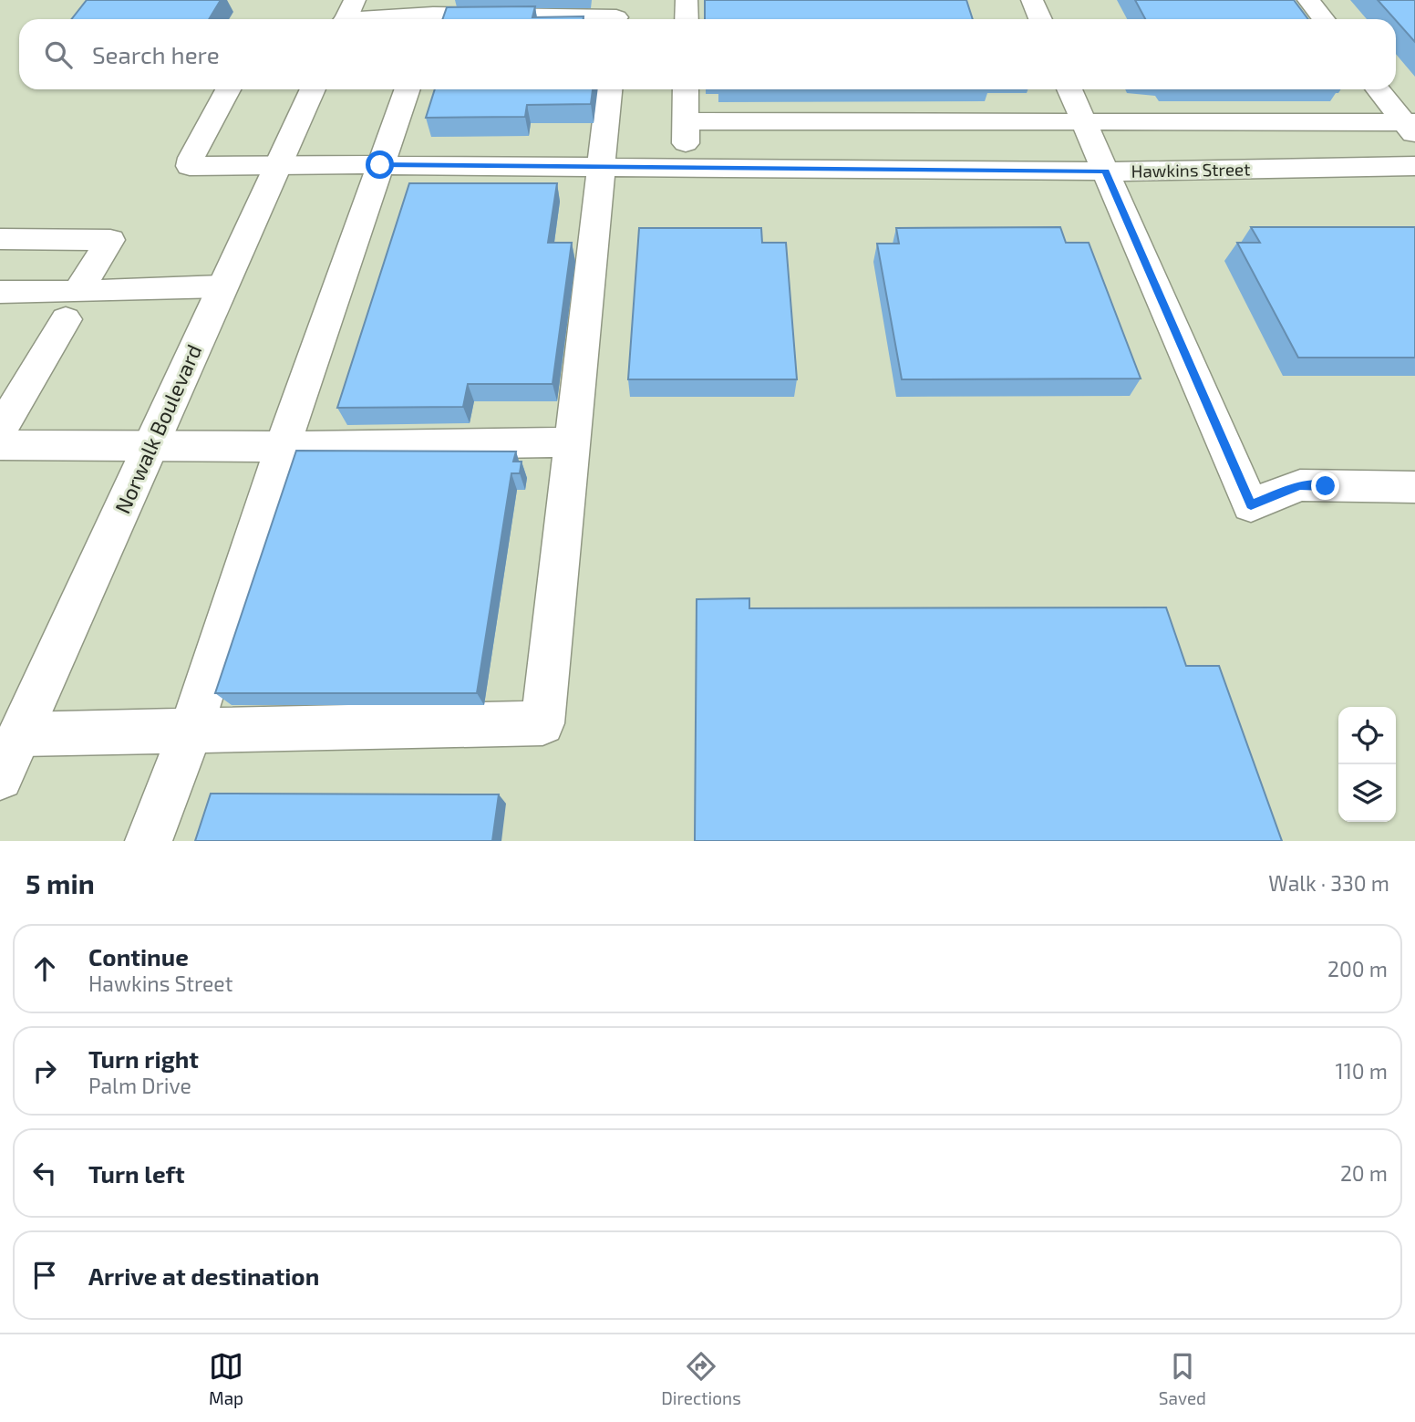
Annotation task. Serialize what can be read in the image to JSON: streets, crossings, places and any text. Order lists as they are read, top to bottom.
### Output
{
  "streets": {
    "street": ["Hawkins Street", "Norwalk Boulevard"]
  },
  "crossings": [
    ["Hawkins Street", "Norwalk Boulevard"]
  ],
  "page": {
    "search": "Search here",
    "heading": ["5 min", "Walk · 330 m"],
    "list": [
      ["Continue", "Hawkins Street", "200 m"],
      ["Turn right", "Palm Drive", "110 m"],
      ["Turn left", "20 m"],
      "Arrive at destination"
    ],
    "nav": ["Map", "Directions", "Saved"]
  }
}
